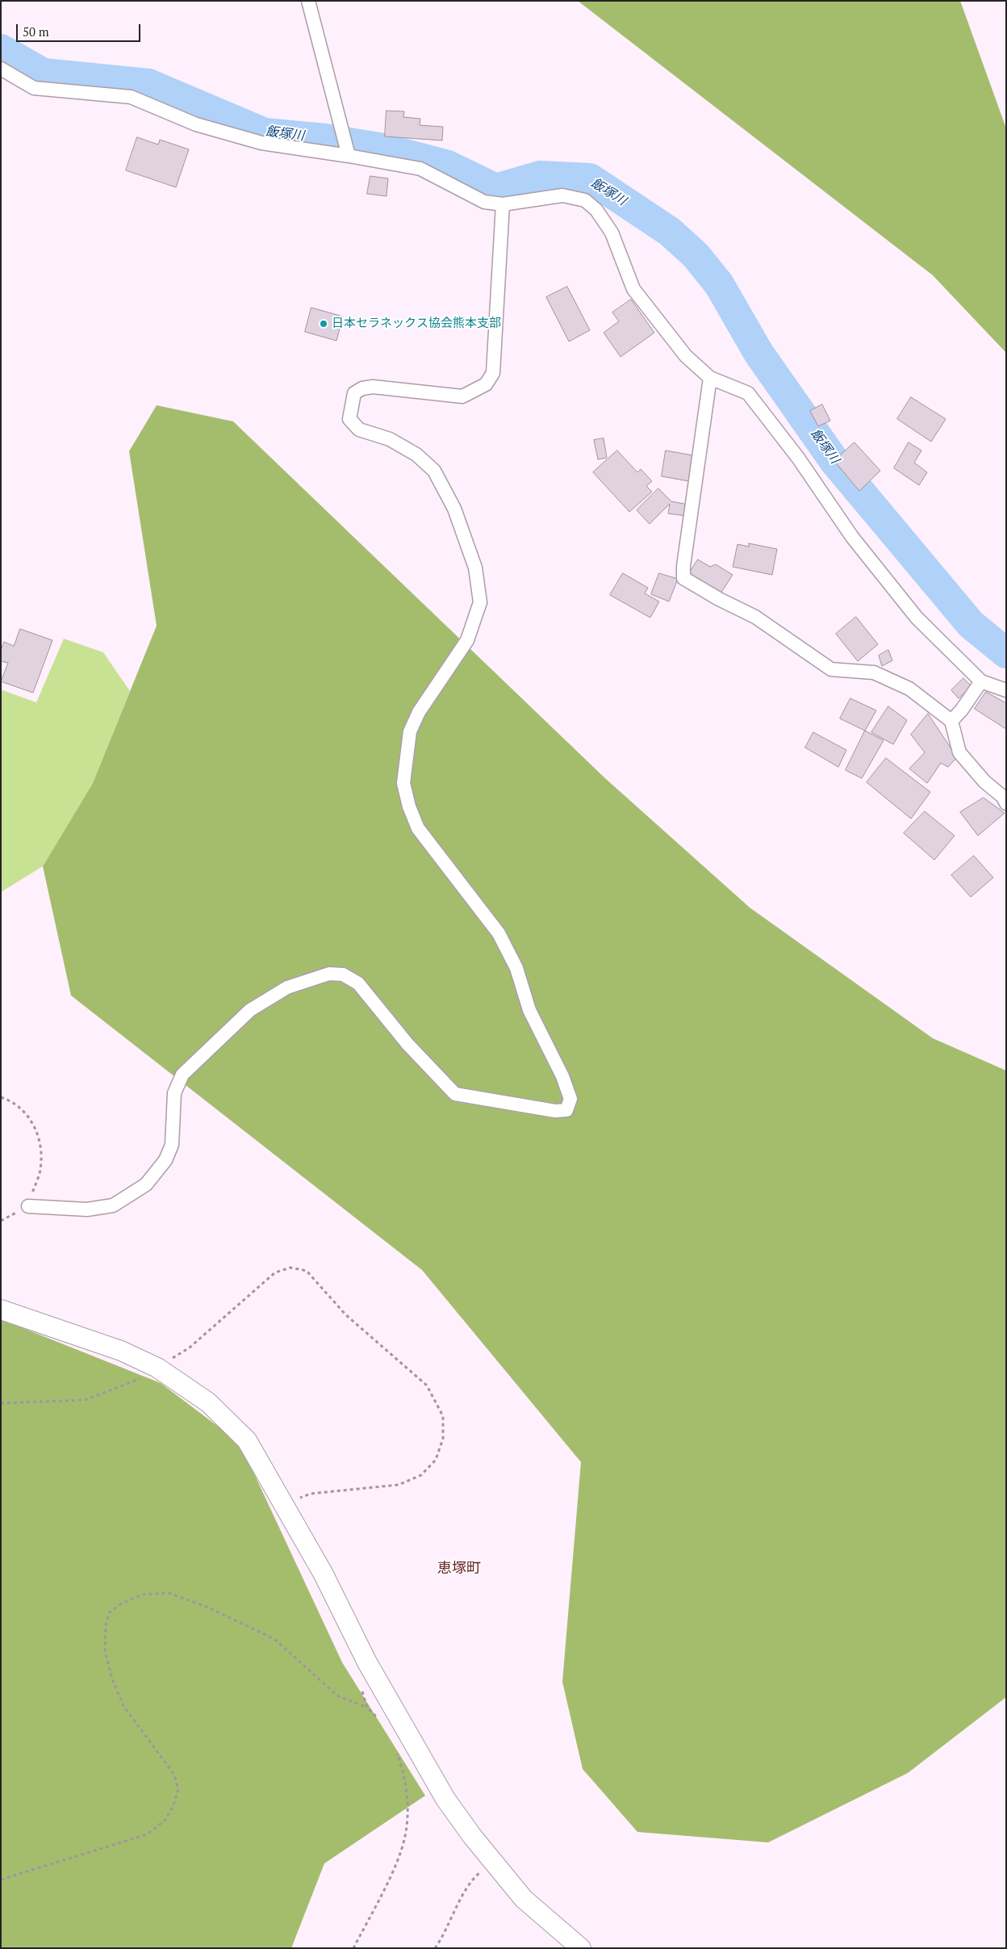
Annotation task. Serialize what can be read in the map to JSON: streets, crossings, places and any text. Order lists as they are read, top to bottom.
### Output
{
  "districts": ["恵塚町"],
  "water": ["飯塚川"],
  "places": ["日本セラネックス協会熊本支部"],
  "scale_bar": "50 m"
}
